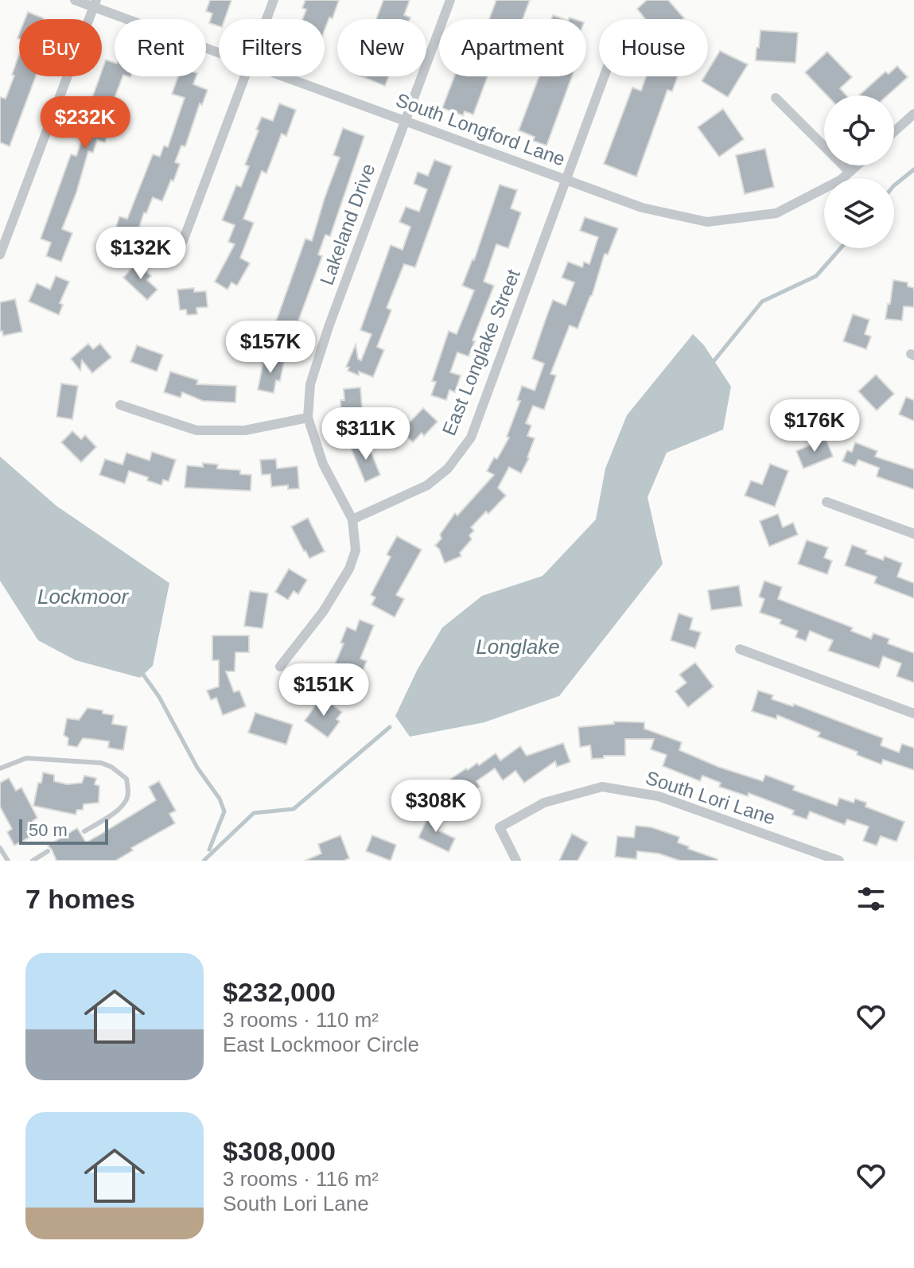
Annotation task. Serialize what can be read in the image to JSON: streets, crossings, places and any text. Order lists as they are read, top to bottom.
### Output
{
  "streets": {
    "street": [
      "South Longford Lane",
      "Lakeland Drive",
      "East Longlake Street",
      "South Lori Lane"
    ]
  },
  "crossings": [
    ["South Longford Lane", "Lakeland Drive"],
    ["South Longford Lane", "East Longlake Street"],
    ["Lakeland Drive", "East Longlake Street"]
  ],
  "water": ["Lockmoor", "Longlake"],
  "scale_bar": "50 m",
  "page": {
    "chip": [
      "Buy",
      "Rent",
      "Filters",
      "New",
      "Apartment",
      "House"
    ],
    "price": [
      "$232K",
      "$132K",
      "$157K",
      "$176K",
      "$311K",
      "$151K",
      "$308K"
    ],
    "scale": "50 m",
    "heading": "7 homes",
    "list": [
      {
        "name": "$232,000",
        "note": "3 rooms · 110 m² · East Lockmoor Circle"
      },
      {
        "name": "$308,000",
        "note": "3 rooms · 116 m² · South Lori Lane"
      }
    ]
  }
}
